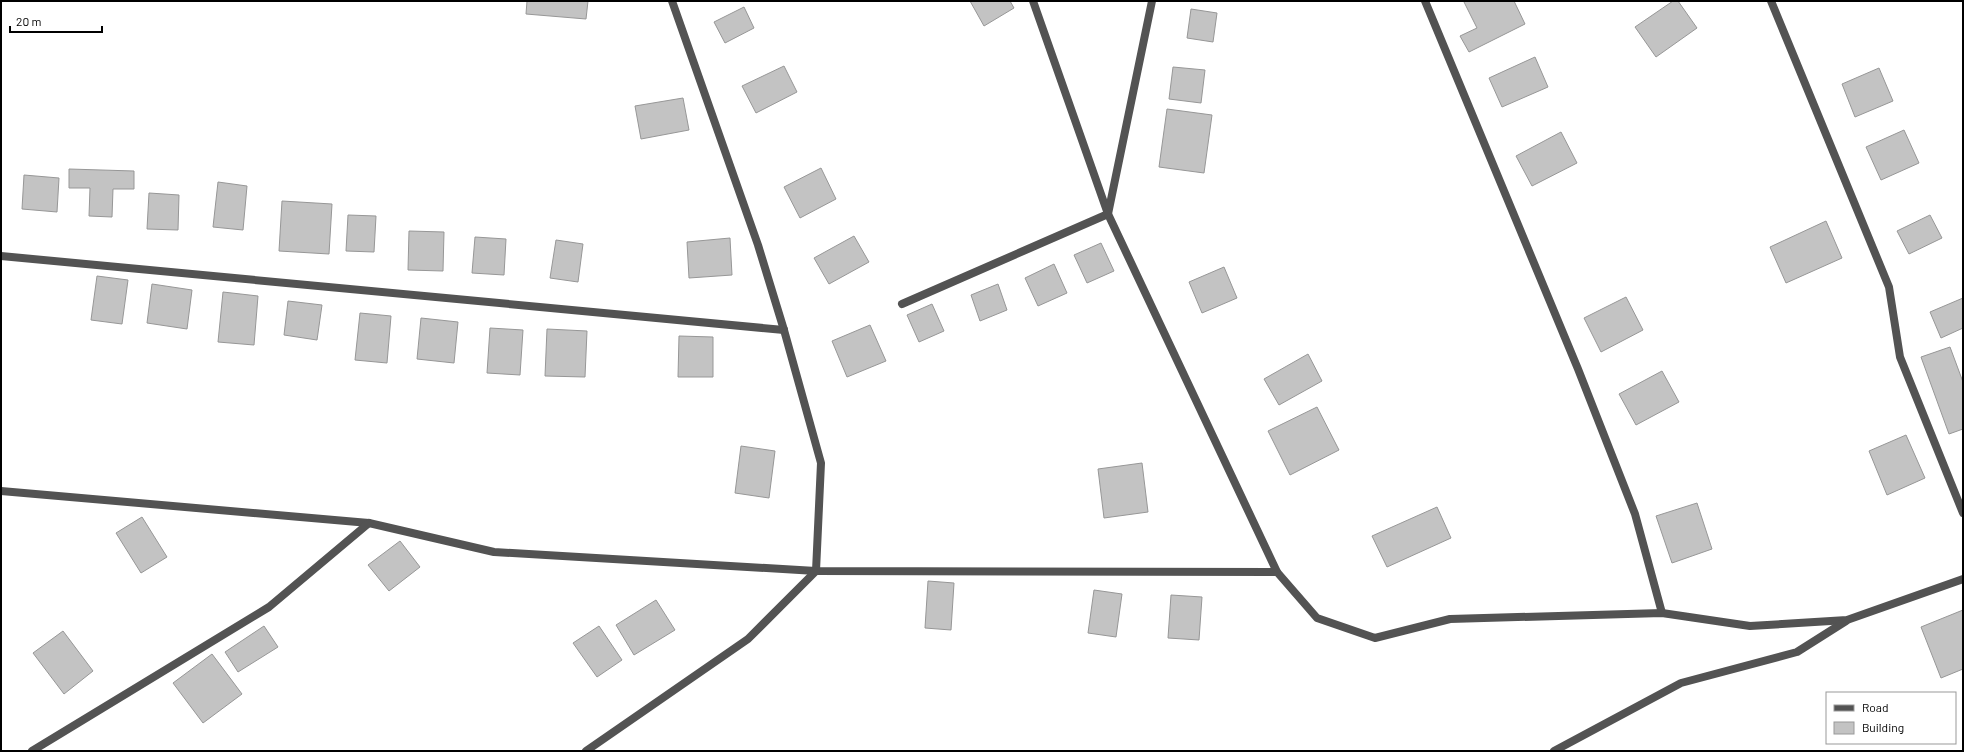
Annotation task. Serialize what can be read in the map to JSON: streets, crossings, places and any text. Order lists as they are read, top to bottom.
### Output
{
  "legend": ["Road", "Building"],
  "scale_bar": "20 m"
}
